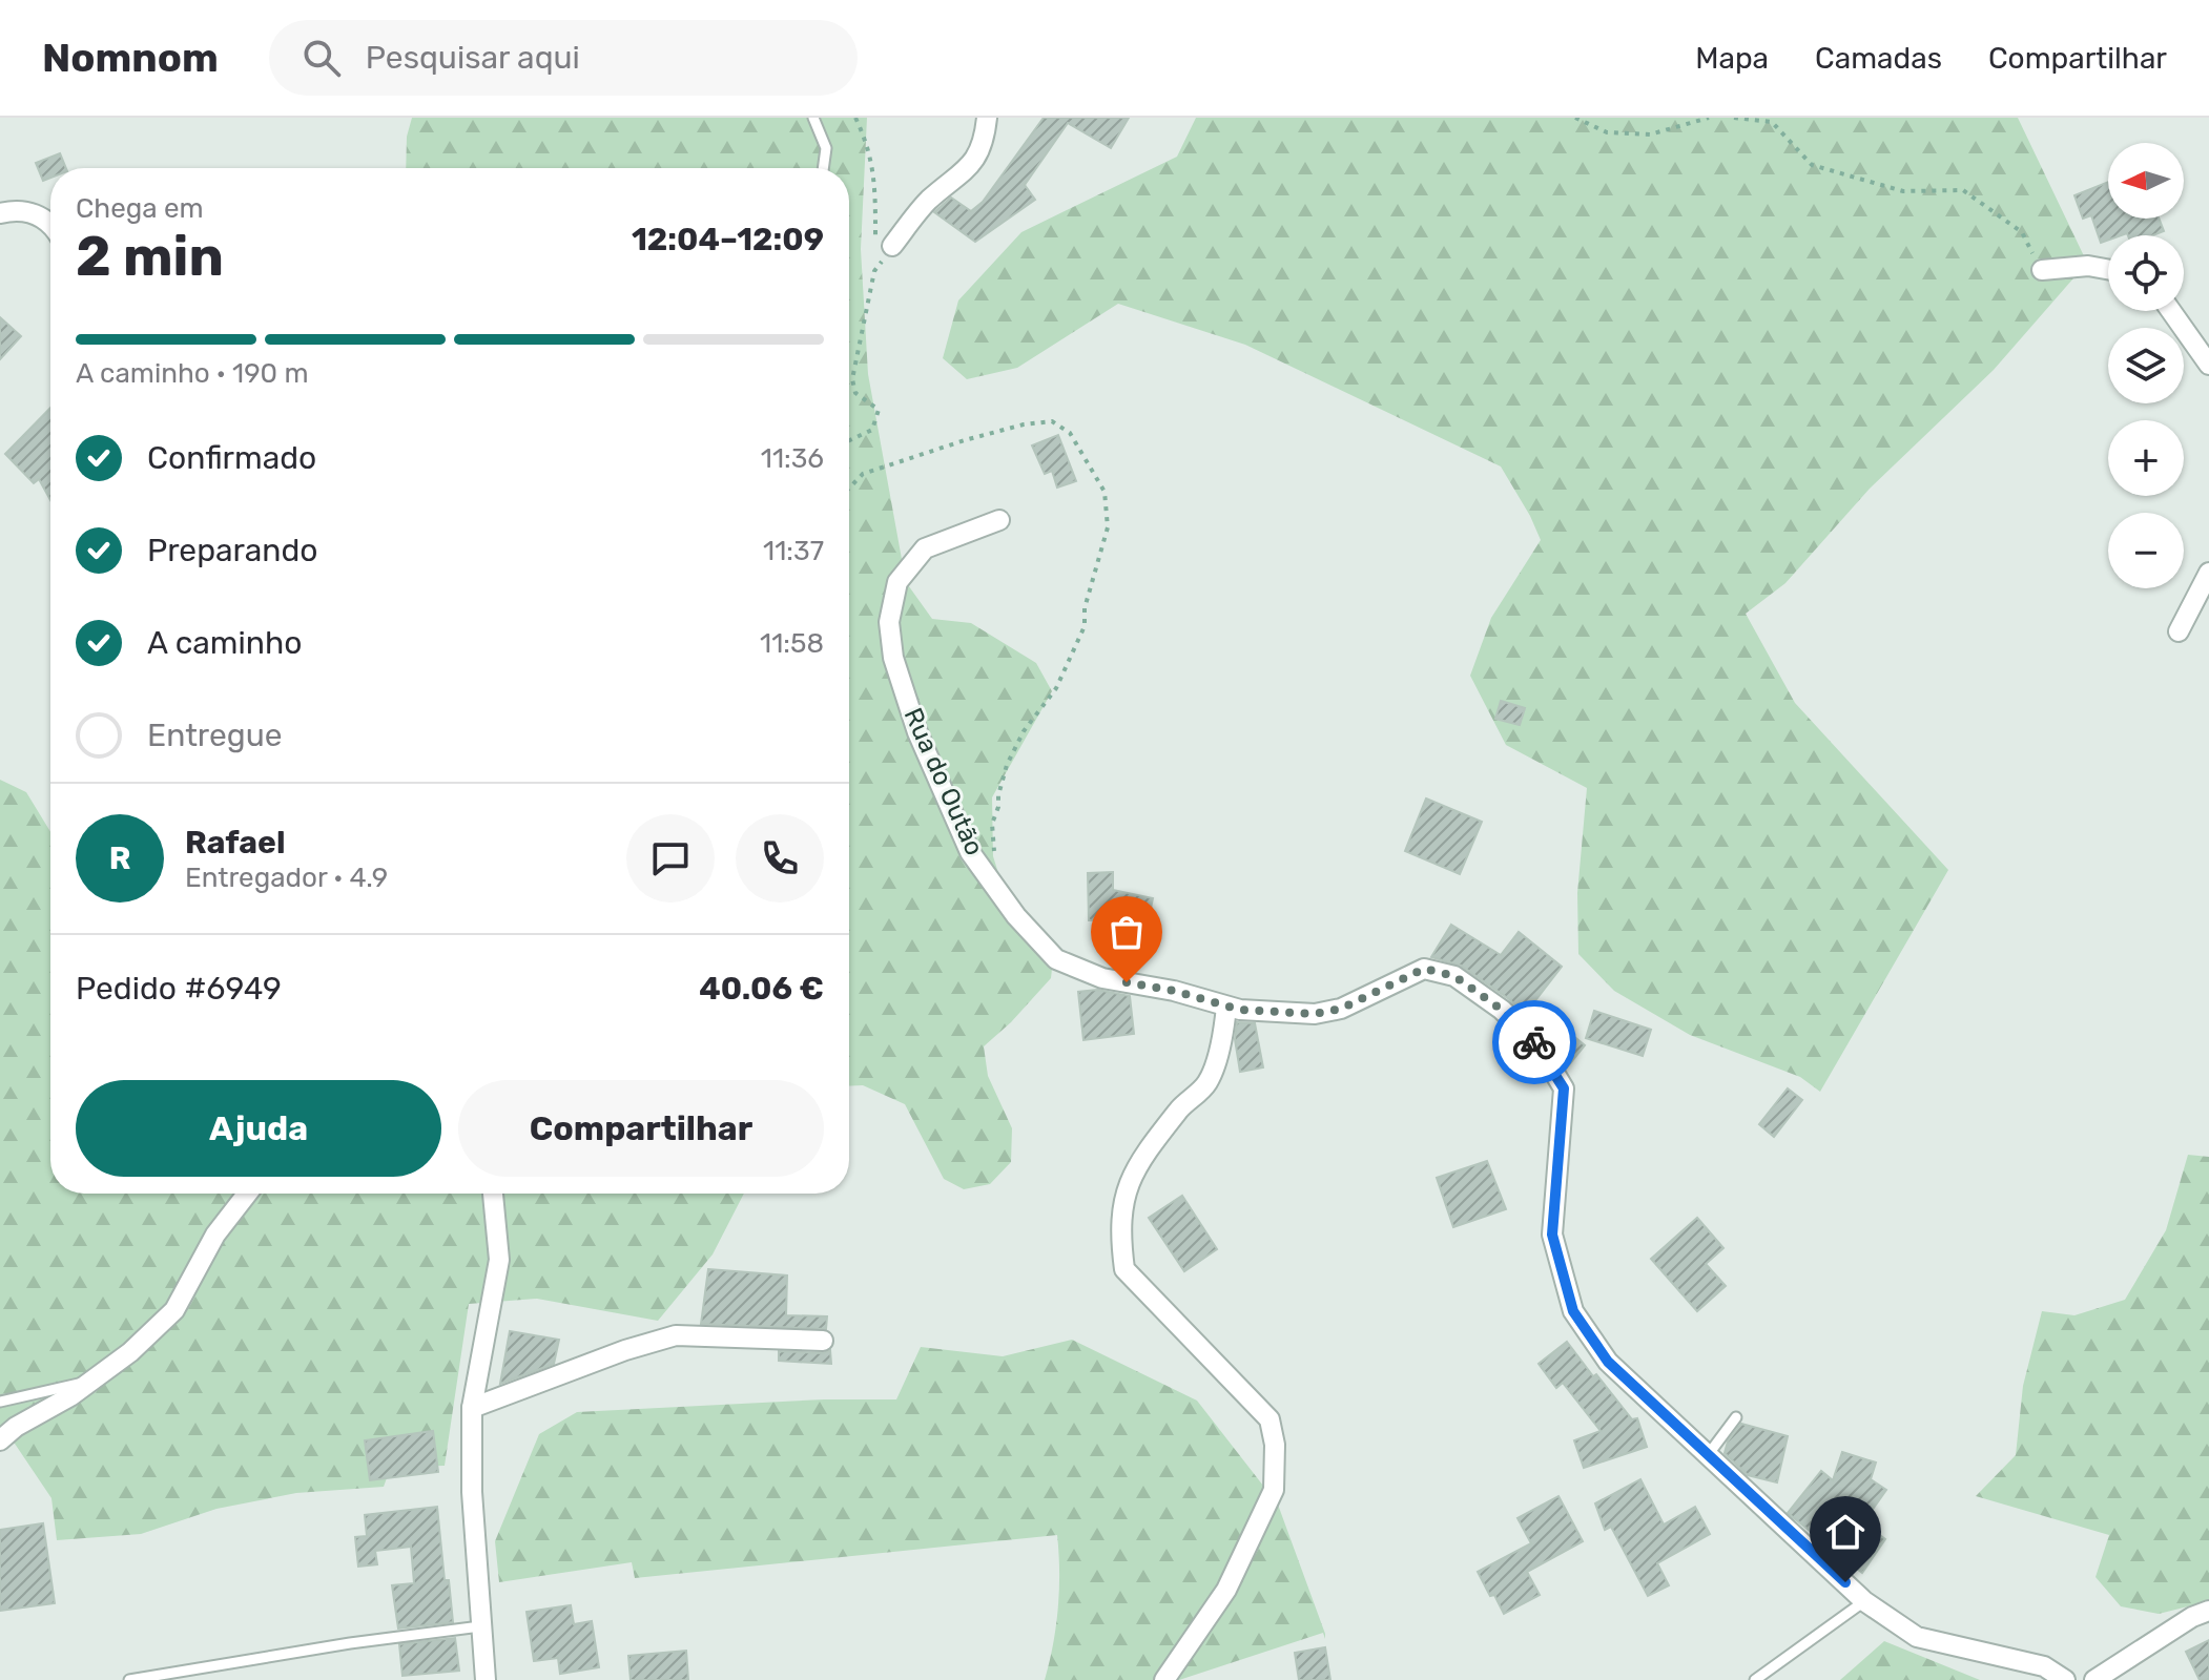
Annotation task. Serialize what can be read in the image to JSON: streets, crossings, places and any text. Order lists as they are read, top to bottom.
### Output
{
  "streets": {
    "street": ["Rua do Outão"]
  },
  "north": "left",
  "page": {
    "header": "Nomnom",
    "search": "Pesquisar aqui",
    "nav": ["Mapa", "Camadas", "Compartilhar"],
    "map_buttons": ["+", "−"],
    "heading": ["2 min", "Chega em", "12:04–12:09"],
    "panel": [
      "Rafael",
      "Entregador · 4.9",
      "Pedido #6949",
      "40.06 €"
    ],
    "bar": "A caminho · 190 m",
    "list": [
      ["Confirmado", "11:36"],
      ["Preparando", "11:37"],
      ["A caminho", "11:58"],
      "Entregue"
    ],
    "round": "R",
    "buttons": ["Ajuda", "Compartilhar"]
  }
}
